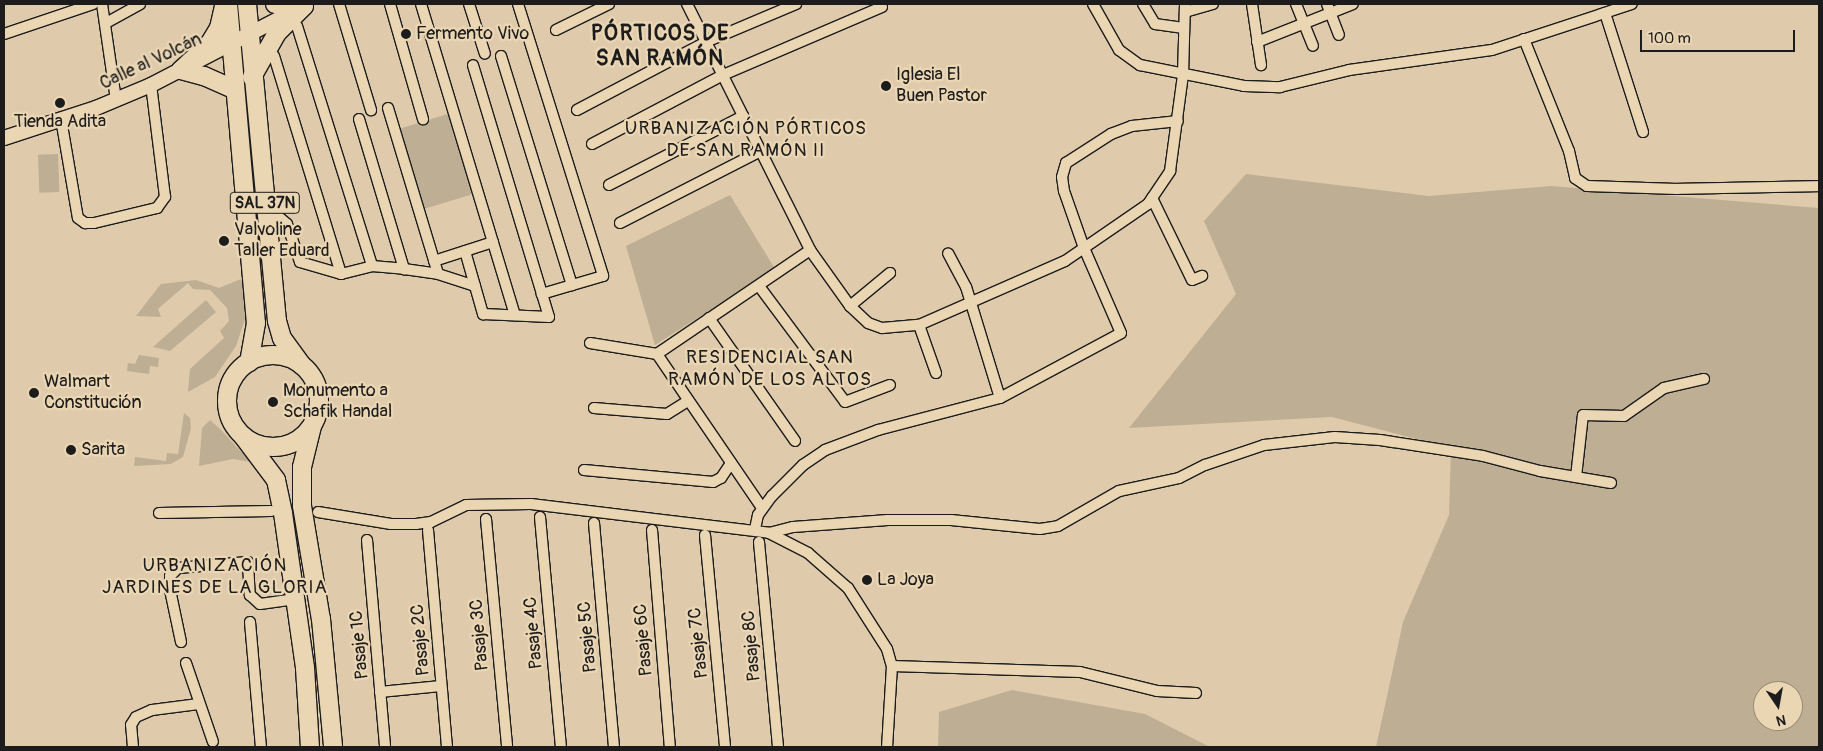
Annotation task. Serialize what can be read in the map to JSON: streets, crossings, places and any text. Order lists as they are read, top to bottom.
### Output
{
  "streets": {
    "highway": ["SAL 37N"],
    "main road": ["Calle al Volcán"],
    "street": [
      "Pasaje 4C",
      "Pasaje 3C",
      "Pasaje 5C",
      "Pasaje 2C",
      "Pasaje 6C",
      "Pasaje 7C",
      "Pasaje 1C",
      "Pasaje 8C"
    ]
  },
  "crossings": [
    ["Calle al Volcán", "SAL 37N"]
  ],
  "districts": [
    "PÓRTICOS DE SAN RAMÓN",
    "URBANIZACIÓN PÓRTICOS DE SAN RAMÓN II",
    "RESIDENCIAL SAN RAMÓN DE LOS ALTOS",
    "URBANIZACIÓN JARDINES DE LA GLORIA"
  ],
  "places": [
    "Fermento Vivo",
    "Iglesia El Buen Pastor",
    "Tienda Adita",
    "Valvoline Taller Eduard",
    "Walmart Constitución",
    "Monumento a Schafik Handal",
    "Sarita",
    "La Joya"
  ],
  "scale_bar": "100 m",
  "north": "bottom"
}
